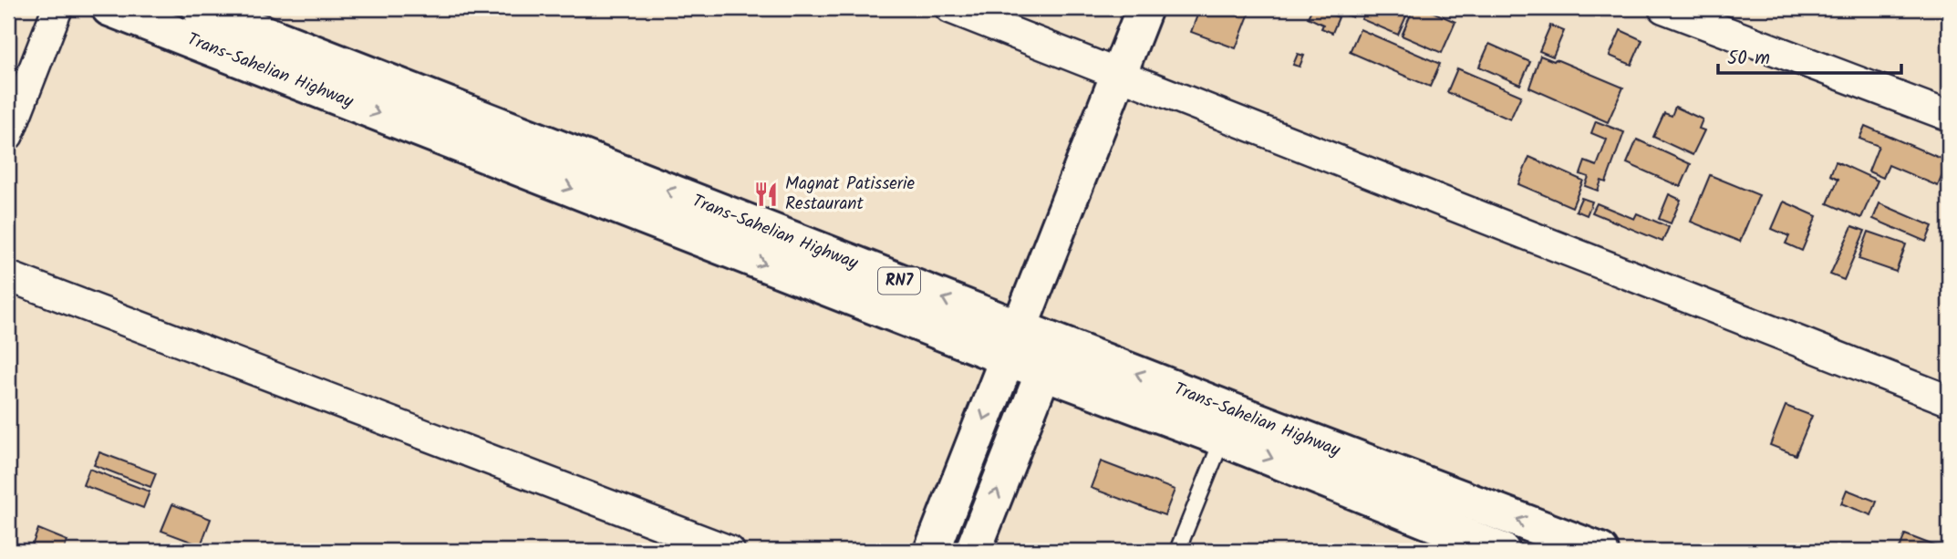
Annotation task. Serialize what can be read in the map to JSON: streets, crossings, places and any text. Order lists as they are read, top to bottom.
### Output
{
  "streets": {
    "main road": ["Trans-Sahelian Highway", "RN7"]
  },
  "places": {
    "restaurant": ["Magnat Patisserie Restaurant"]
  },
  "scale_bar": "50 m"
}
